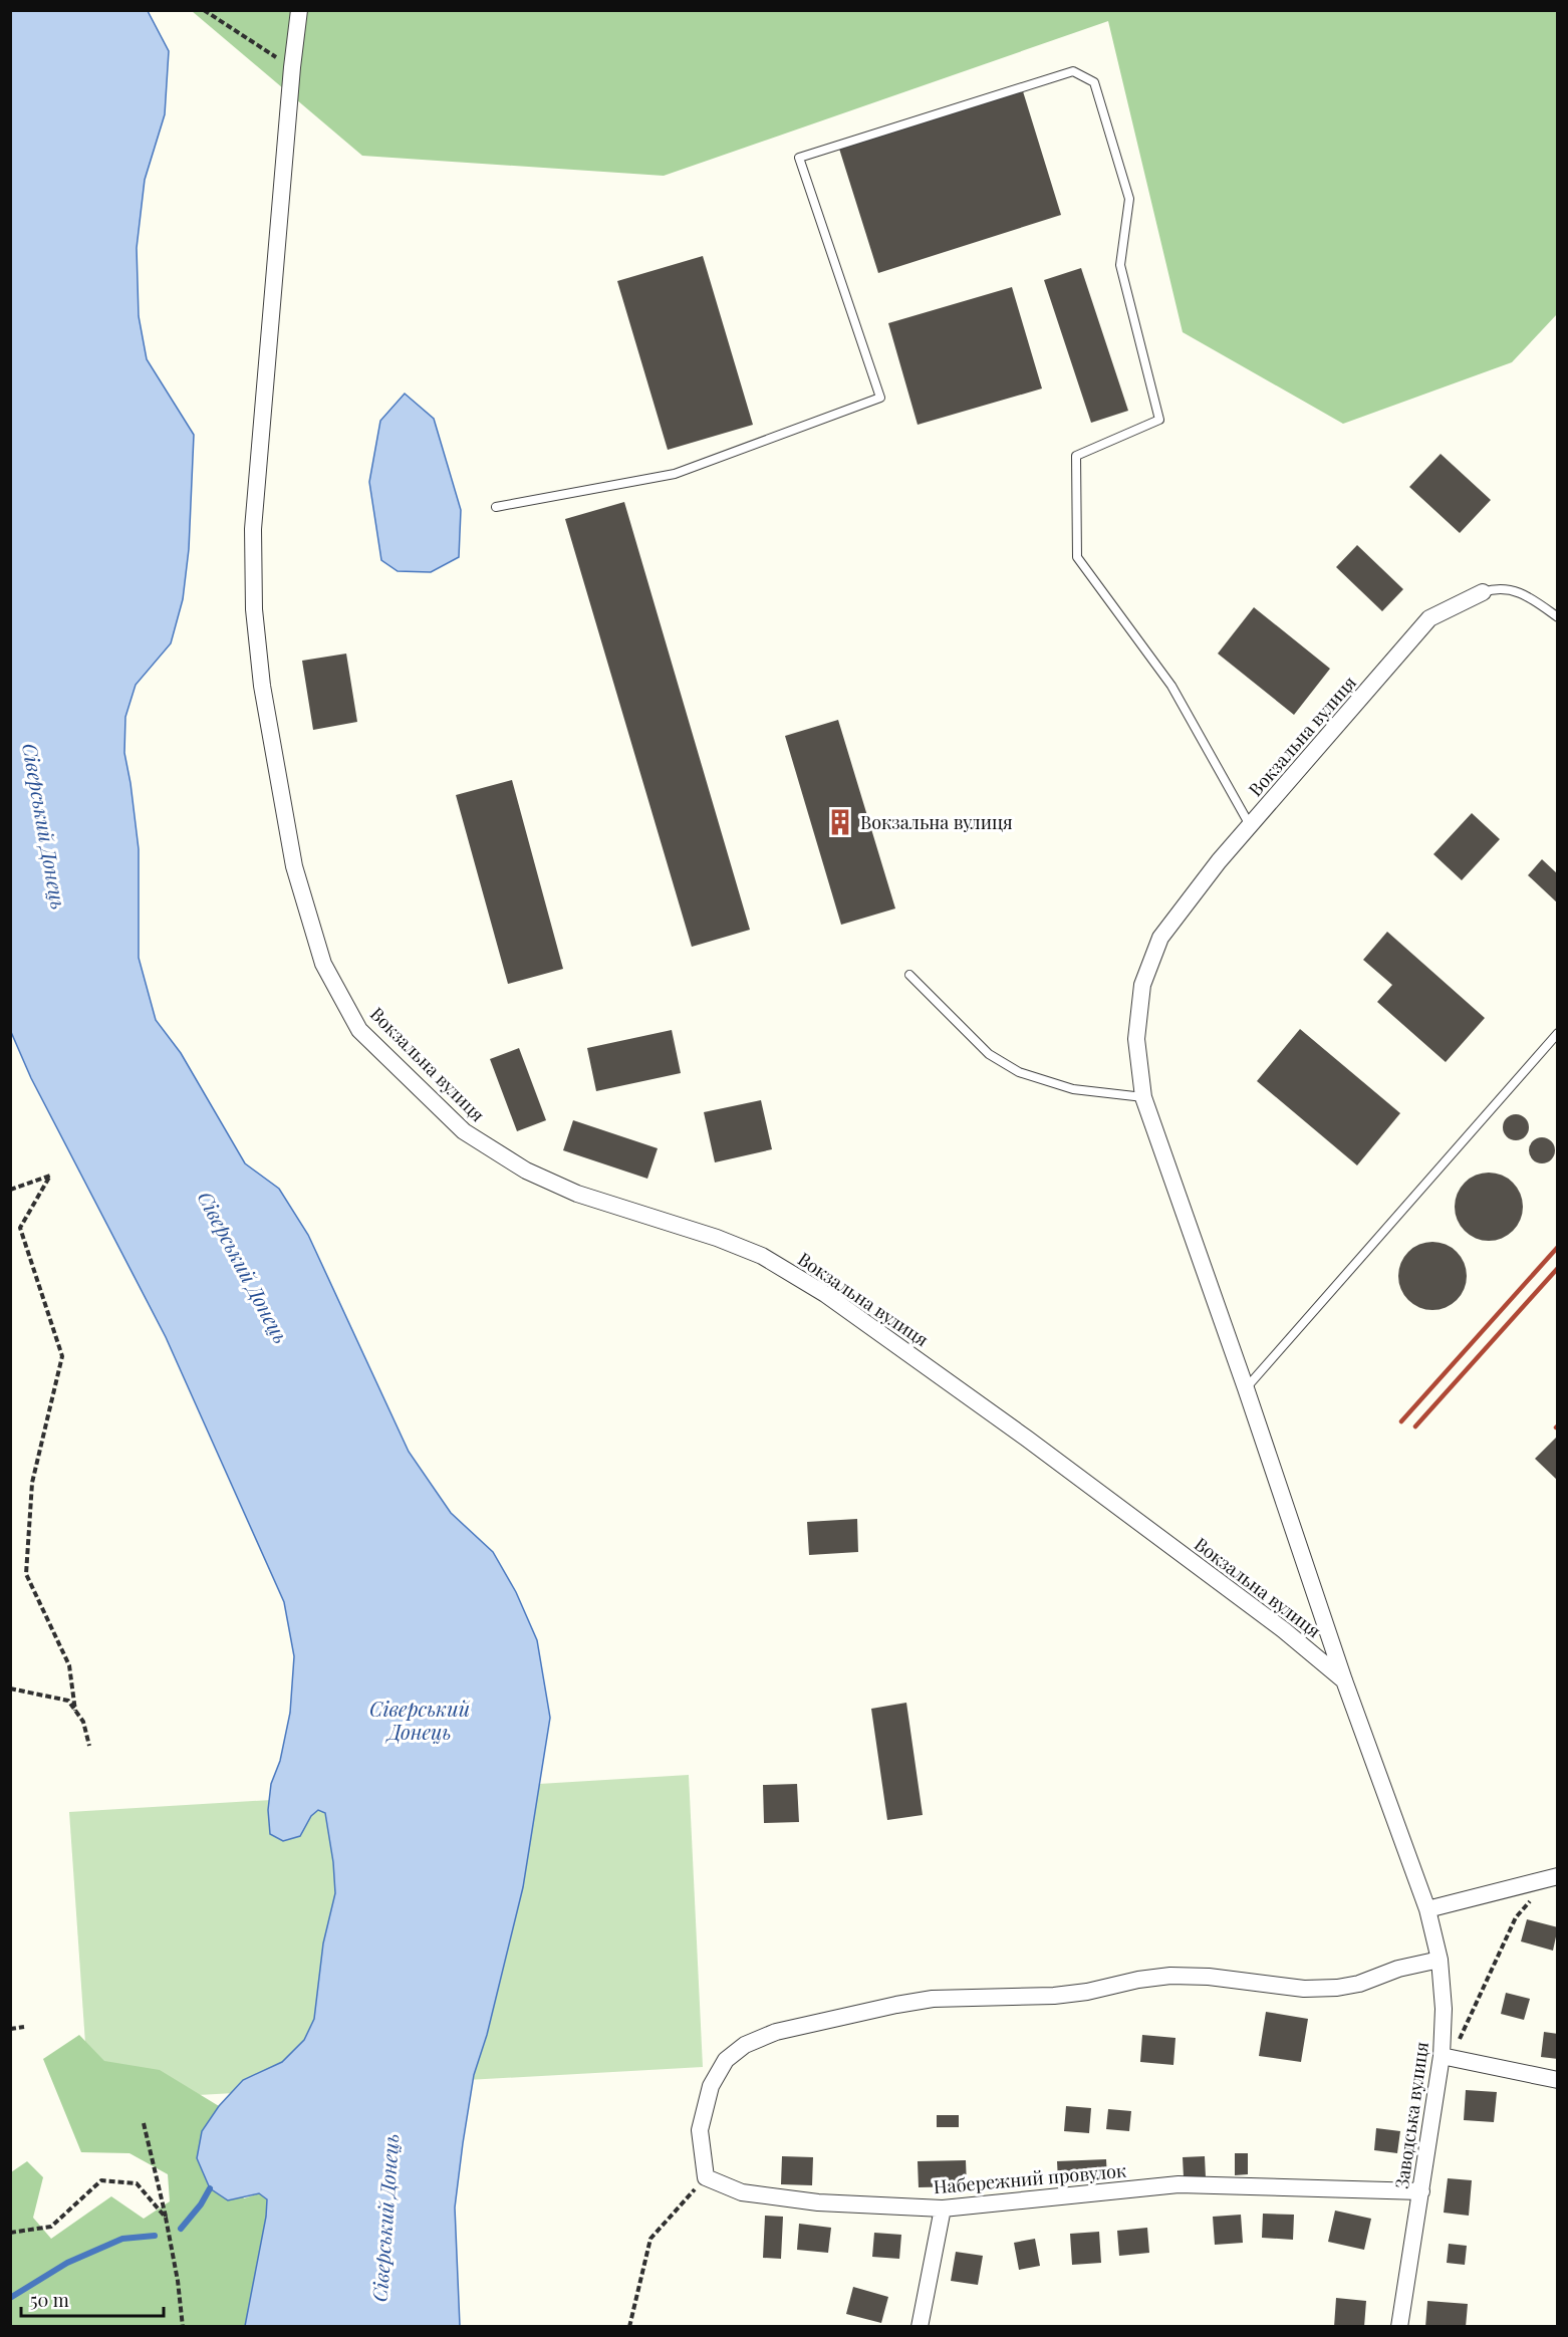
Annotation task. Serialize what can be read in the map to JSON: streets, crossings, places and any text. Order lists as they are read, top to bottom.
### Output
{
  "streets": {
    "street": ["Вокзальна вулиця", "Заводська вулиця", "Набережний провулок"]
  },
  "crossings": [
    ["Вокзальна вулиця", "Заводська вулиця"],
    ["Заводська вулиця", "Набережний провулок"]
  ],
  "water": ["Сіверський Донець"],
  "places": {
    "building": ["Вокзальна вулиця"]
  },
  "scale_bar": "50 m"
}
